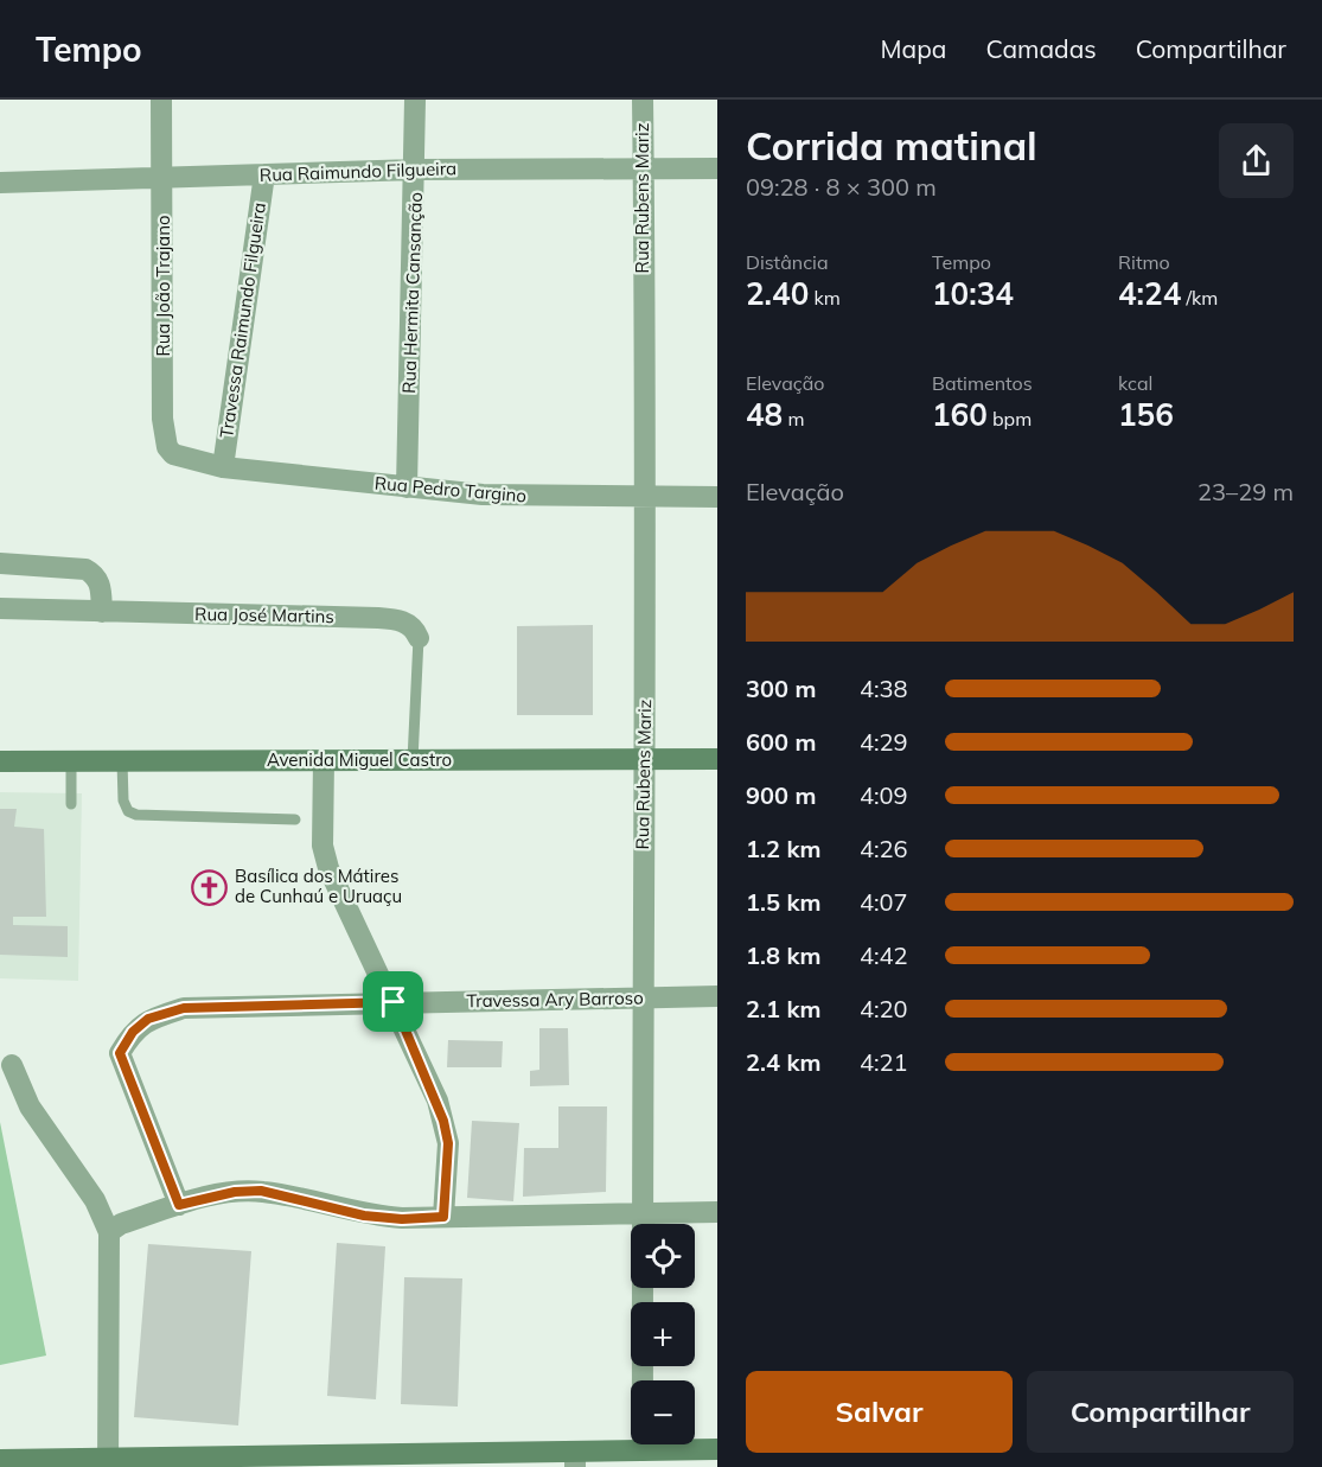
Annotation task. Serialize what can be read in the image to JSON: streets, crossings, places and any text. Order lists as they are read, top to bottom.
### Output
{
  "streets": {
    "main road": ["Avenida Miguel Castro"],
    "street": [
      "Rua Raimundo Filgueira",
      "Rua Rubens Mariz",
      "Rua João Trajano",
      "Rua Hermita Cansanção",
      "Travessa Raimundo Filgueira",
      "Rua Pedro Targino",
      "Rua José Martins",
      "Travessa Ary Barroso"
    ]
  },
  "crossings": [
    ["Rua Raimundo Filgueira", "Rua Rubens Mariz"],
    ["Rua Raimundo Filgueira", "Rua João Trajano"],
    ["Rua Raimundo Filgueira", "Rua Hermita Cansanção"],
    ["Rua Raimundo Filgueira", "Travessa Raimundo Filgueira"],
    ["Rua Rubens Mariz", "Rua Pedro Targino"],
    ["Rua Rubens Mariz", "Avenida Miguel Castro"],
    ["Rua Rubens Mariz", "Travessa Ary Barroso"],
    ["Rua João Trajano", "Rua Pedro Targino"],
    ["Rua Hermita Cansanção", "Rua Pedro Targino"],
    ["Travessa Raimundo Filgueira", "Rua Pedro Targino"]
  ],
  "places": {
    "church": ["Basílica dos Mátires de Cunhaú e Uruaçu"]
  },
  "page": {
    "header": "Tempo",
    "nav": ["Mapa", "Camadas", "Compartilhar"],
    "heading": ["Corrida matinal", "09:28 · 8 × 300 m"],
    "stats": [
      ["Distância", "2.40 km"],
      ["Tempo", "10:34"],
      ["Ritmo", "4:24 /km"],
      ["Elevação", "48 m"],
      ["Batimentos", "160 bpm"],
      ["kcal", "156"]
    ],
    "chart": ["Elevação", "23–29 m"],
    "list": [
      {
        "name": "300 m",
        "note": "4:38"
      },
      {
        "name": "600 m",
        "note": "4:29"
      },
      {
        "name": "900 m",
        "note": "4:09"
      },
      {
        "name": "1.2 km",
        "note": "4:26"
      },
      {
        "name": "1.5 km",
        "note": "4:07"
      },
      {
        "name": "1.8 km",
        "note": "4:42"
      },
      {
        "name": "2.1 km",
        "note": "4:20"
      },
      {
        "name": "2.4 km",
        "note": "4:21"
      }
    ],
    "map_buttons": ["+", "−"],
    "buttons": ["Salvar", "Compartilhar"]
  }
}
